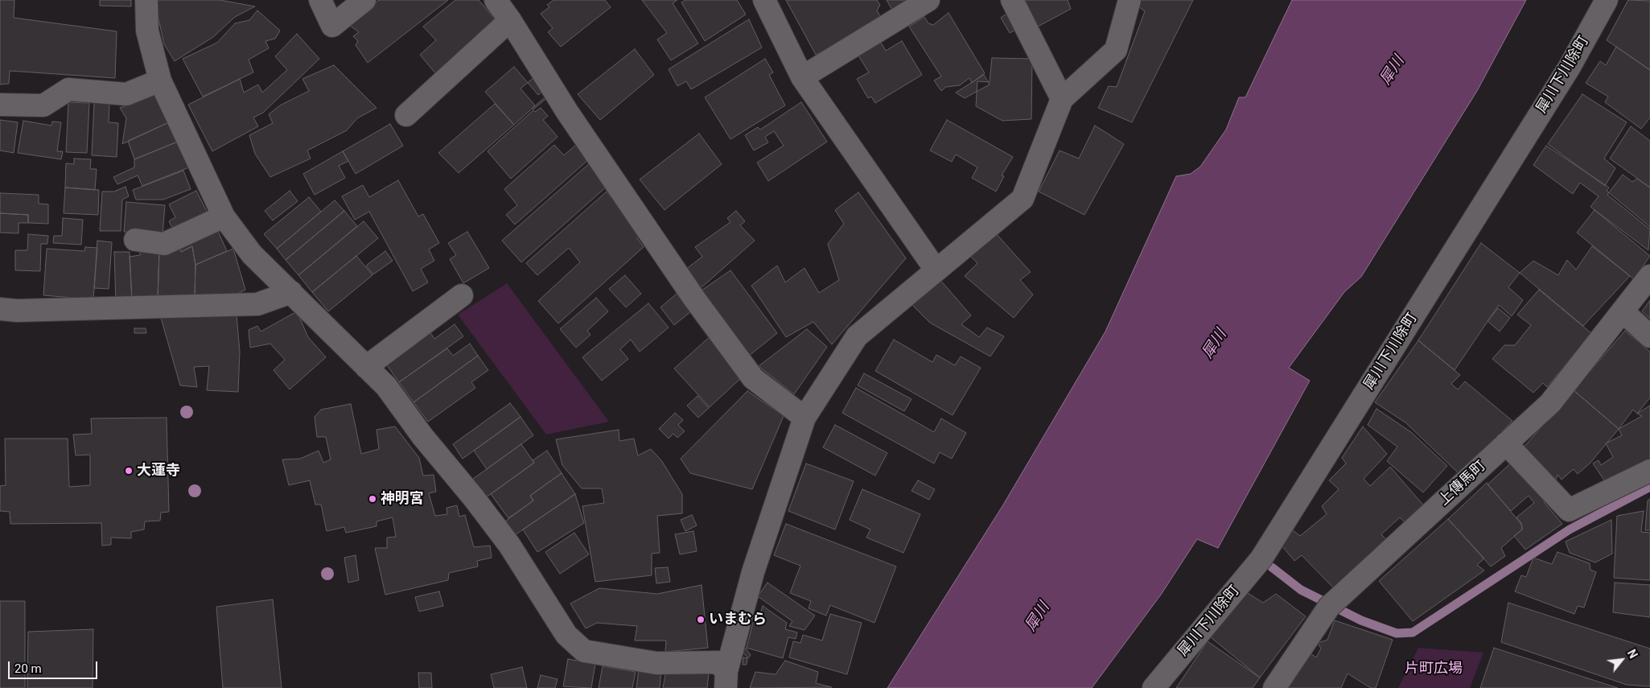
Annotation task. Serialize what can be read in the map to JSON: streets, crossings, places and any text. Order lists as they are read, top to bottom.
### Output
{
  "streets": {
    "street": ["犀川下川除町", "上傳馬町"]
  },
  "water": ["犀川"],
  "parks": ["片町広場"],
  "places": ["大蓮寺", "神明宮", "いまむら"],
  "scale_bar": "20 m",
  "north": "top right"
}
